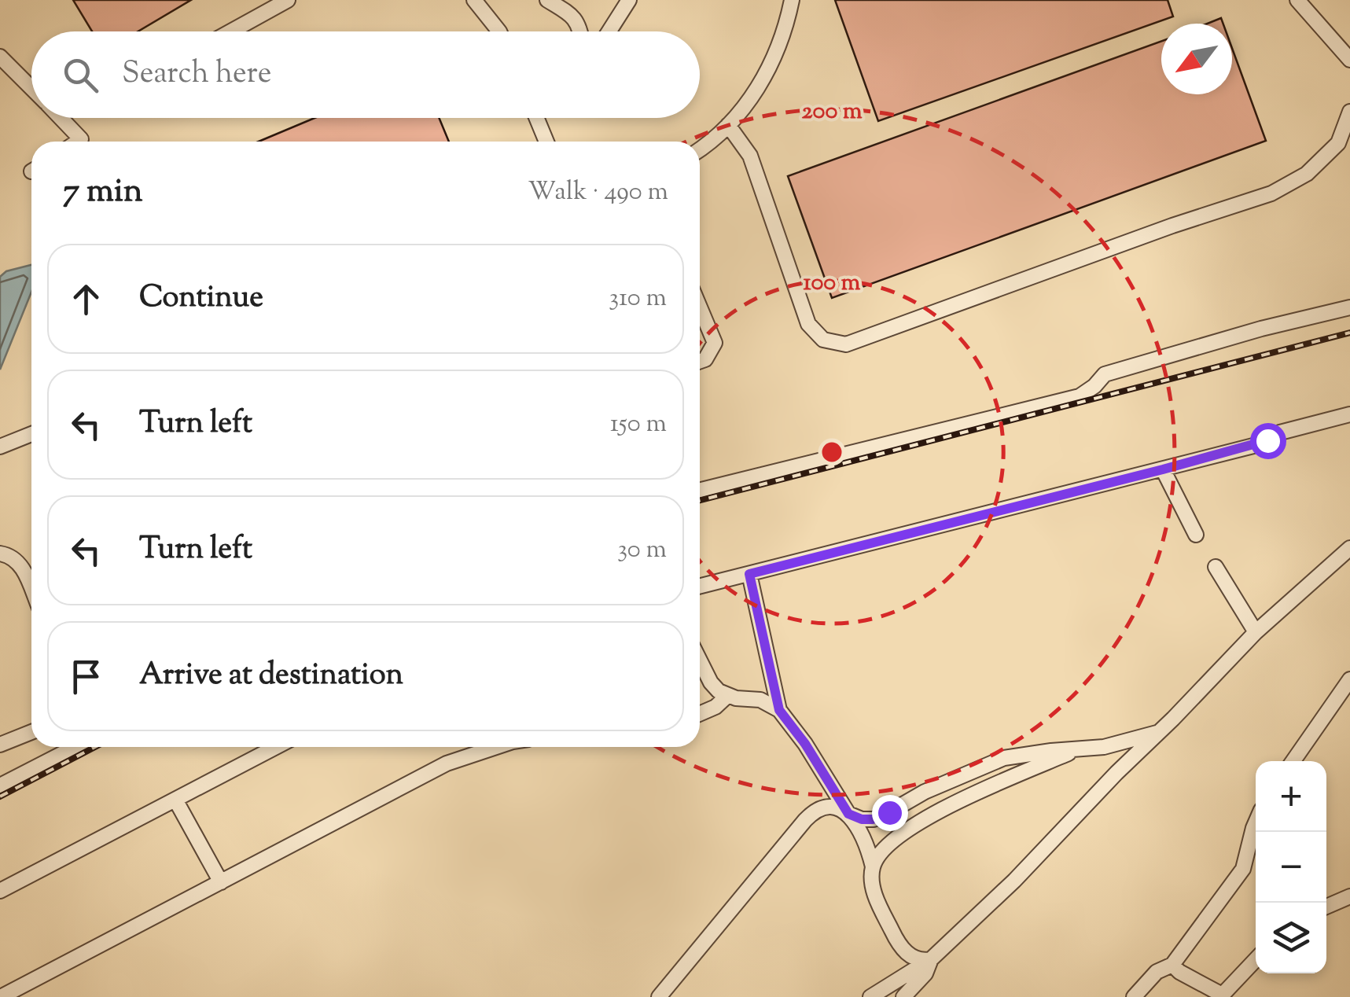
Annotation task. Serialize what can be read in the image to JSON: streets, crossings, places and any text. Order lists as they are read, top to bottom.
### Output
{
  "north": "bottom left",
  "page": {
    "search": "Search here",
    "heading": ["7 min", "Walk · 490 m"],
    "list": [
      ["Continue", "310 m"],
      ["Turn left", "150 m"],
      ["Turn left", "30 m"],
      "Arrive at destination"
    ],
    "map_buttons": ["+", "−"]
  },
  "rings": ["200 m", "100 m"]
}
